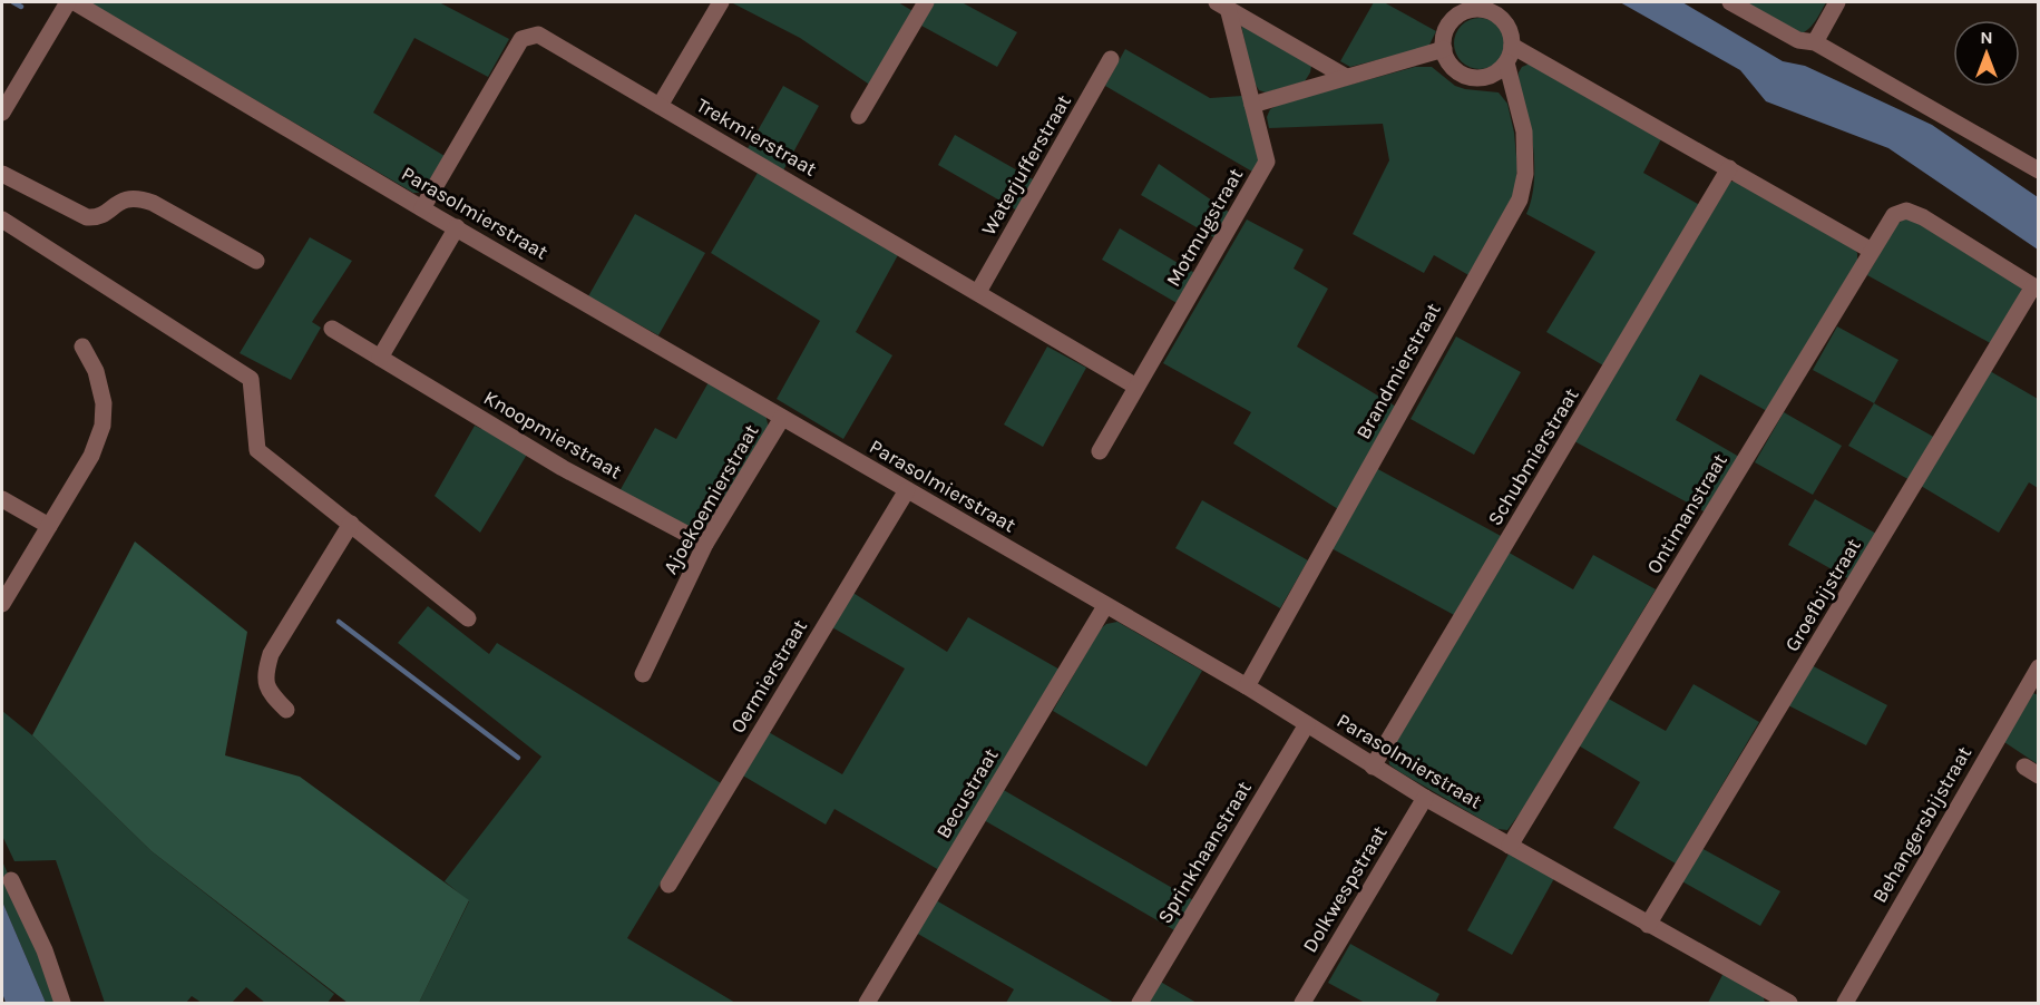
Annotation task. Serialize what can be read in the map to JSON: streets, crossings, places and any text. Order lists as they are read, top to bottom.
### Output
{
  "streets": {
    "street": [
      "Trekmierstraat",
      "Waterjufferstraat",
      "Parasolmierstraat",
      "Motmugstraat",
      "Brandmierstraat",
      "Knoopmierstraat",
      "Schubmierstraat",
      "Ajoekoemierstraat",
      "Ontimanstraat",
      "Groefbijstraat",
      "Oermierstraat",
      "Becustraat",
      "Behangersbijstraat",
      "Sprinkhaanstraat",
      "Dolkwespstraat"
    ]
  },
  "crossings": [
    ["Trekmierstraat", "Waterjufferstraat"],
    ["Trekmierstraat", "Parasolmierstraat"],
    ["Trekmierstraat", "Motmugstraat"],
    ["Parasolmierstraat", "Brandmierstraat"],
    ["Parasolmierstraat", "Schubmierstraat"],
    ["Parasolmierstraat", "Ajoekoemierstraat"],
    ["Parasolmierstraat", "Ontimanstraat"],
    ["Parasolmierstraat", "Groefbijstraat"],
    ["Parasolmierstraat", "Oermierstraat"],
    ["Parasolmierstraat", "Becustraat"],
    ["Parasolmierstraat", "Sprinkhaanstraat"],
    ["Parasolmierstraat", "Dolkwespstraat"],
    ["Knoopmierstraat", "Ajoekoemierstraat"],
    ["Ontimanstraat", "Groefbijstraat"]
  ],
  "north": "top"
}
